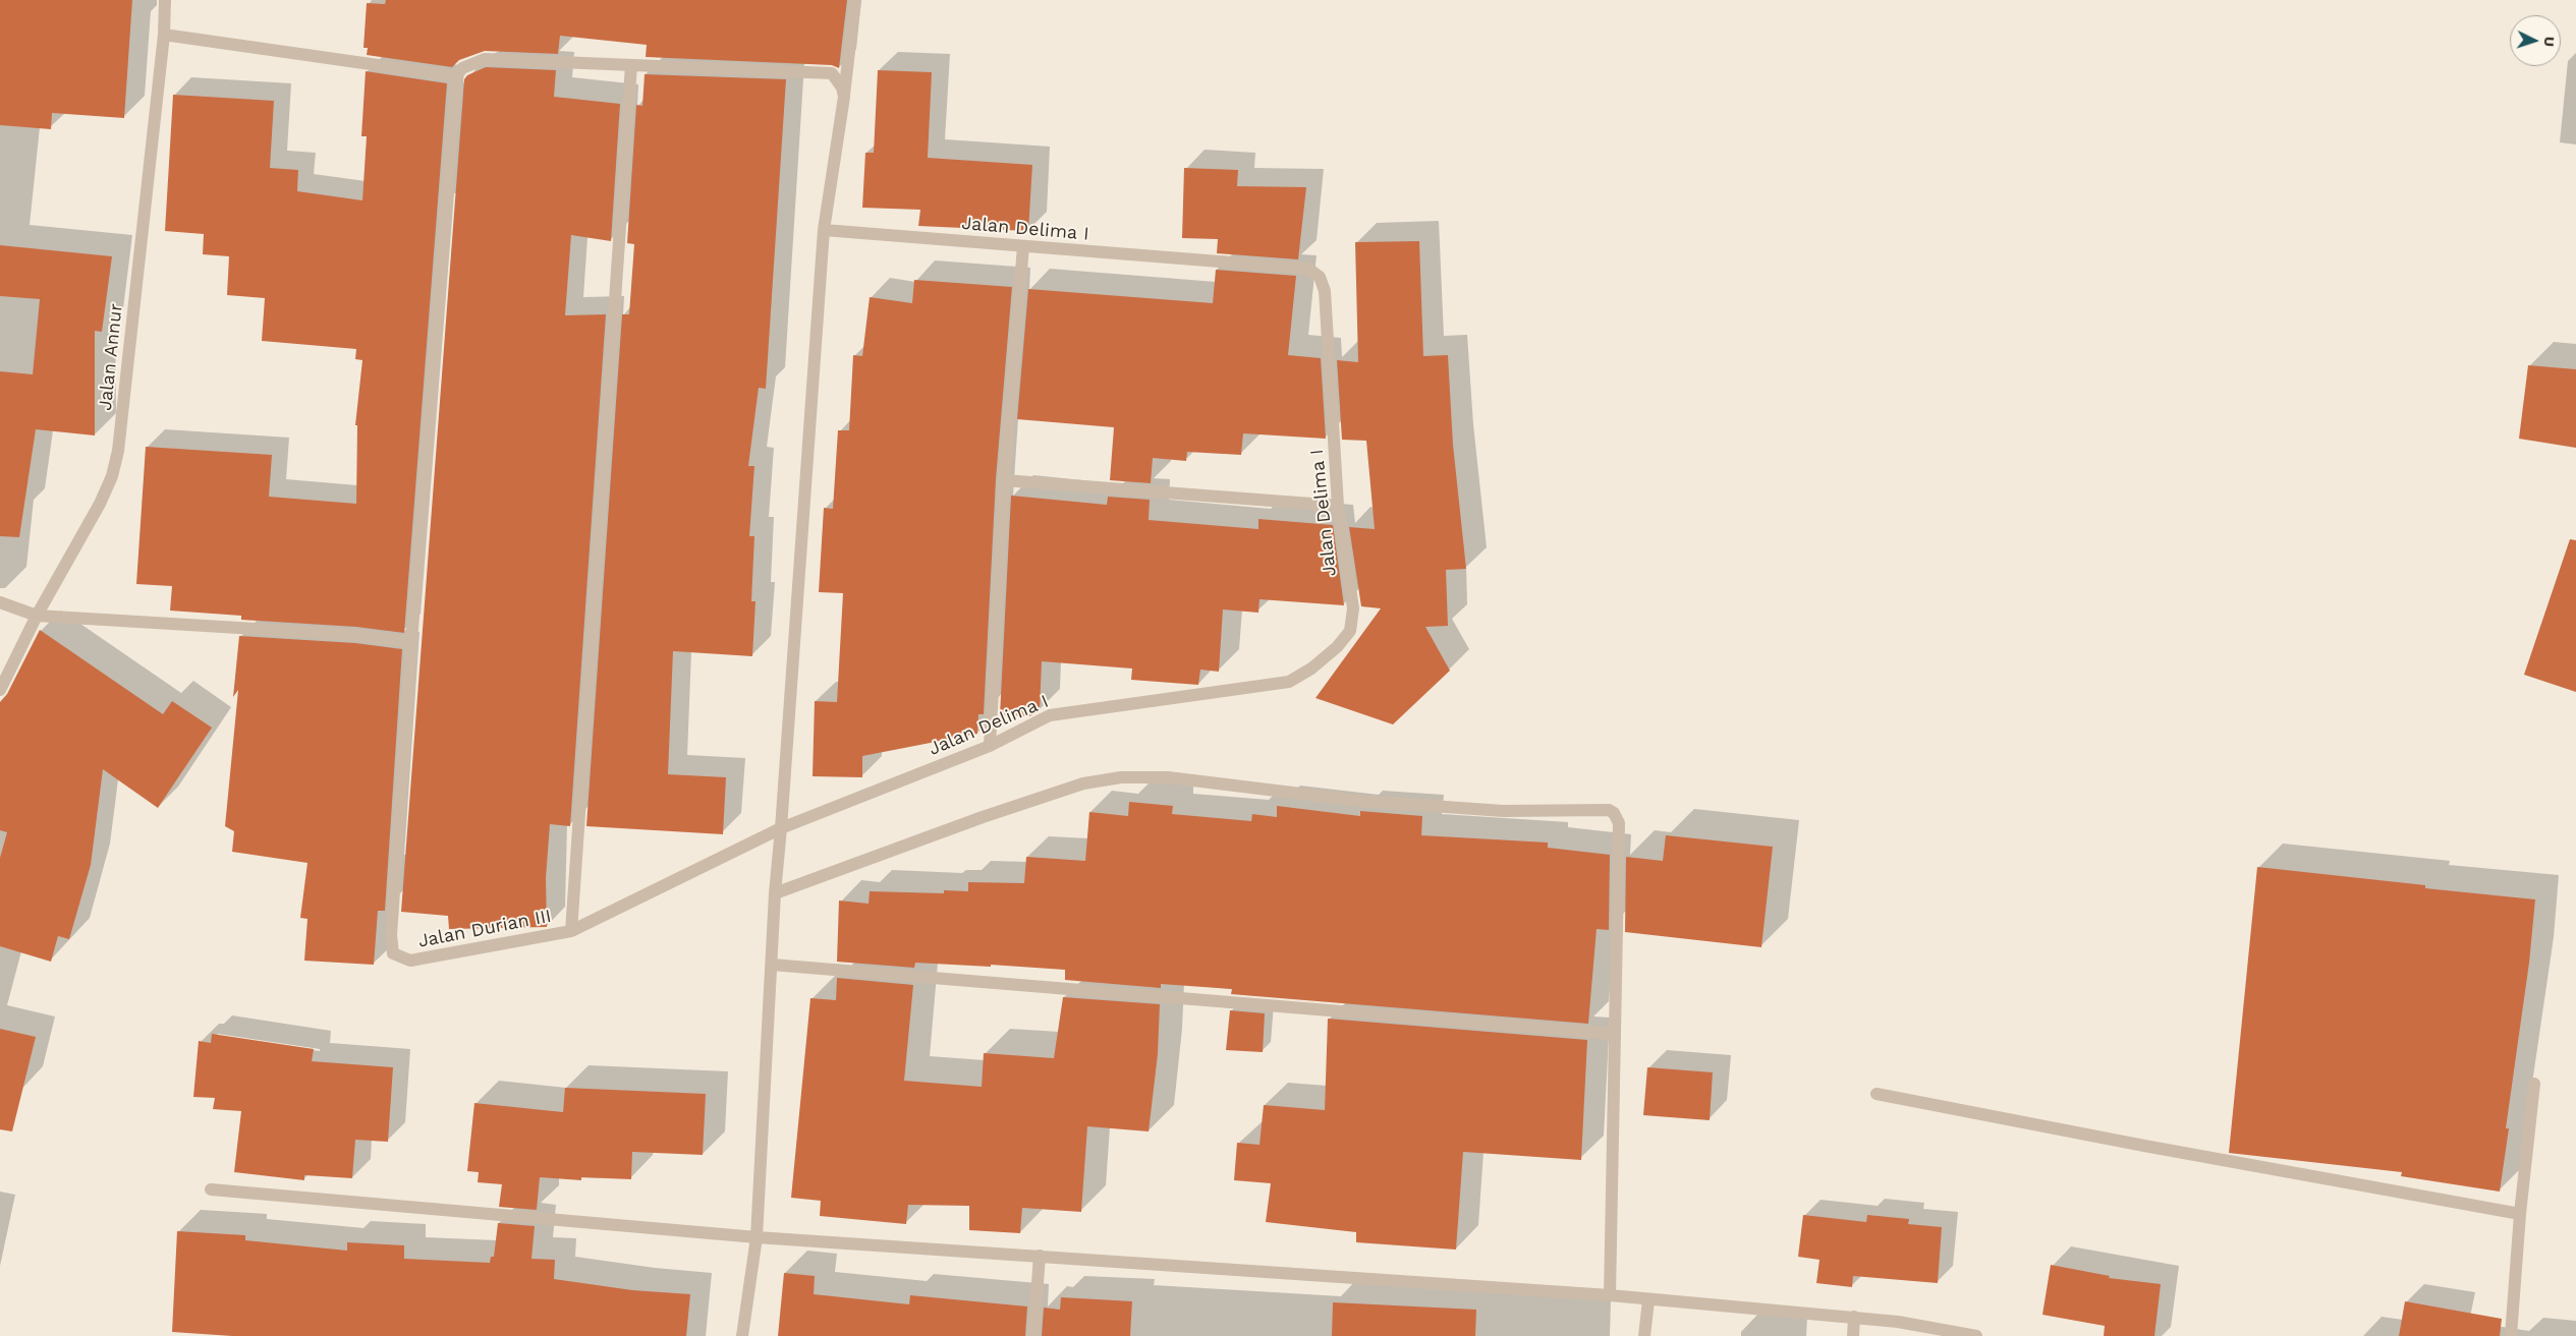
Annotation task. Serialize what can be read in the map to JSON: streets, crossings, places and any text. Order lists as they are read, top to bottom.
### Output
{
  "streets": {
    "street": ["Jalan Delima I", "Jalan Annur", "Jalan Durian III"]
  },
  "crossings": [
    ["Jalan Delima I", "Jalan Durian III"]
  ],
  "north": "right"
}
